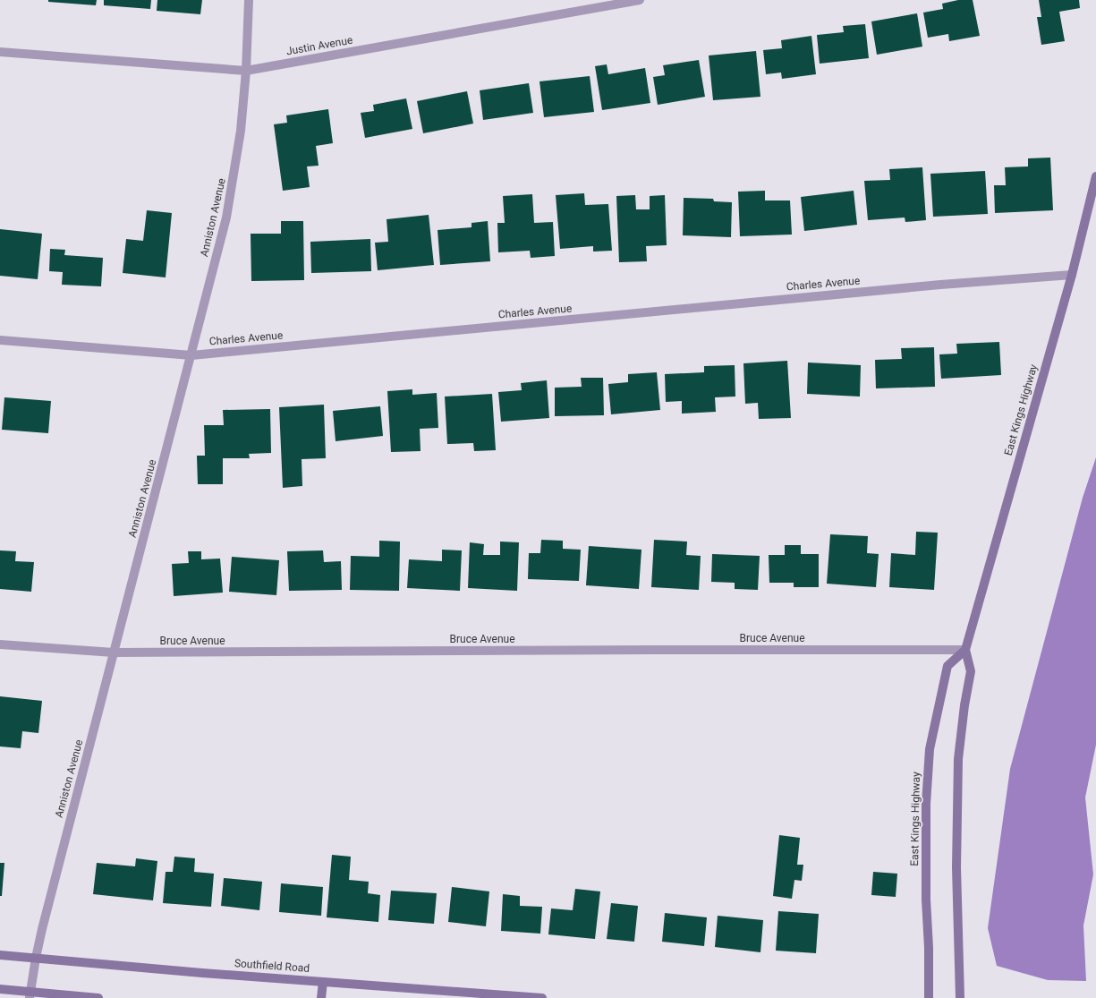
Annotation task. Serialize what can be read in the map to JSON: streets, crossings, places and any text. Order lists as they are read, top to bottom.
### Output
{
  "streets": {
    "main road": ["East Kings Highway", "Southfield Road"],
    "street": [
      "Justin Avenue",
      "Anniston Avenue",
      "Charles Avenue",
      "Bruce Avenue"
    ]
  },
  "crossings": [
    ["Justin Avenue", "Anniston Avenue"],
    ["Anniston Avenue", "Charles Avenue"],
    ["Anniston Avenue", "Bruce Avenue"],
    ["Anniston Avenue", "Southfield Road"],
    ["Charles Avenue", "East Kings Highway"],
    ["East Kings Highway", "Bruce Avenue"]
  ]
}
